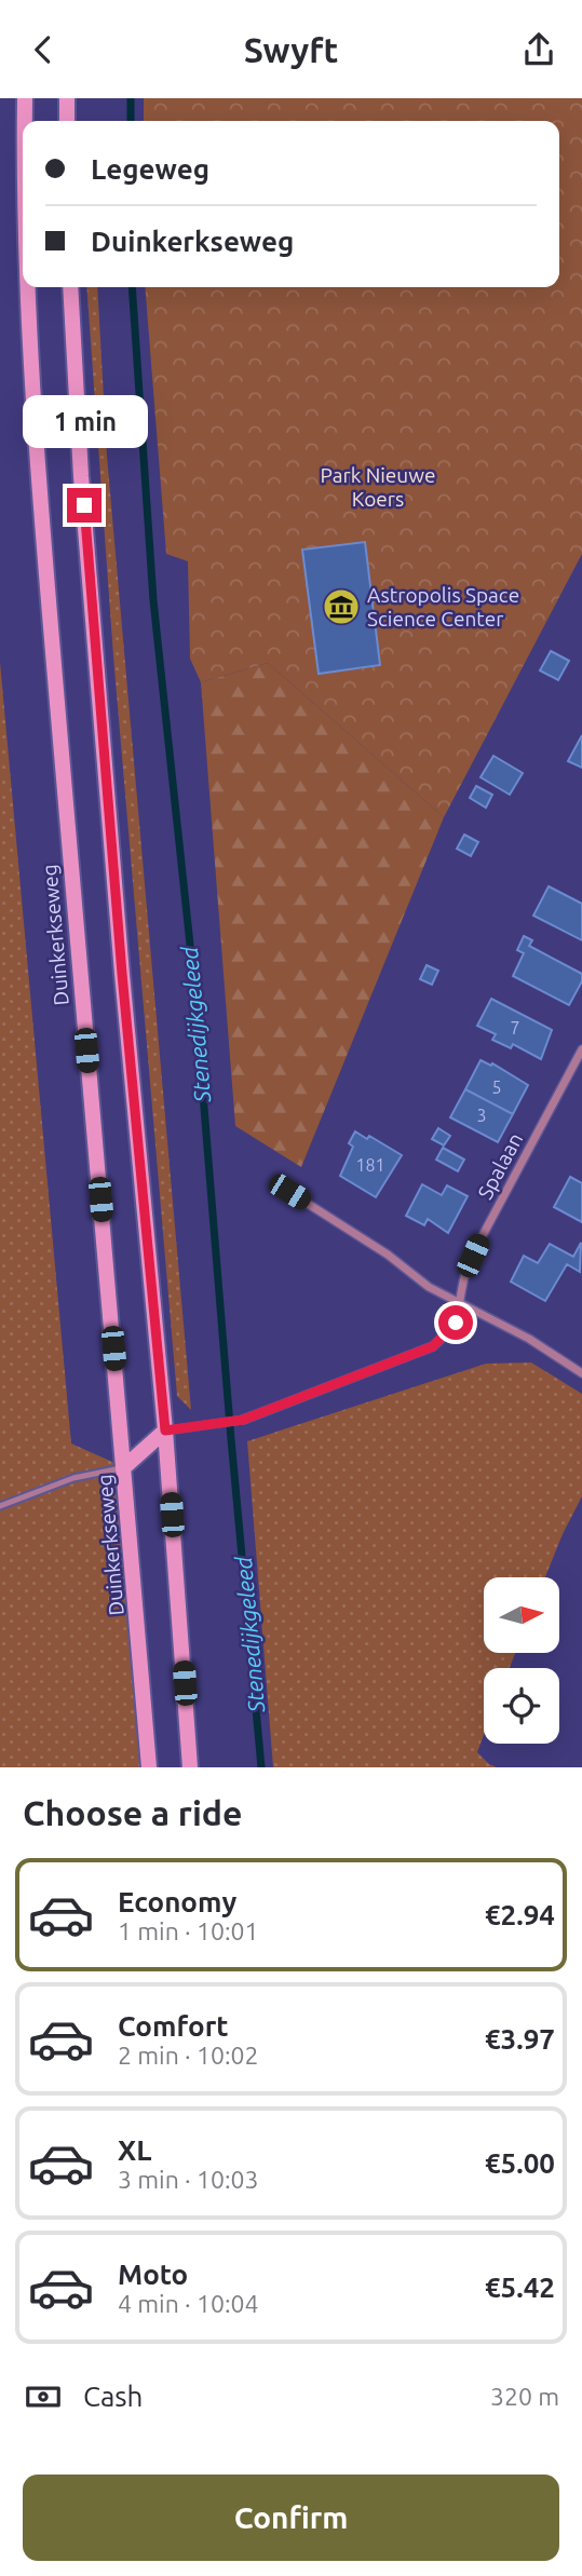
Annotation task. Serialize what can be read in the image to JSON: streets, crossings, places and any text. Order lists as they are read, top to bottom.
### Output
{
  "streets": {
    "main road": ["Duinkerkseweg"],
    "street": ["Spalaan"]
  },
  "water": ["Stenedijkgeleed"],
  "parks": ["Park Nieuwe Koers"],
  "places": {
    "museum": ["Astropolis Space Science Center"]
  },
  "house_numbers": [
    "7",
    "5",
    "3",
    "181"
  ],
  "north": "right",
  "page": {
    "header": "Swyft",
    "banner": ["Legeweg", "Duinkerkseweg"],
    "bubble": "1 min",
    "heading": "Choose a ride",
    "list": [
      {
        "name": "Economy",
        "note": "1 min · 10:01",
        "value": "€2.94"
      },
      {
        "name": "Comfort",
        "note": "2 min · 10:02",
        "value": "€3.97"
      },
      {
        "name": "XL",
        "note": "3 min · 10:03",
        "value": "€5.00"
      },
      {
        "name": "Moto",
        "note": "4 min · 10:04",
        "value": "€5.42"
      }
    ],
    "pay": ["Cash", "320 m"],
    "buttons": "Confirm"
  }
}
